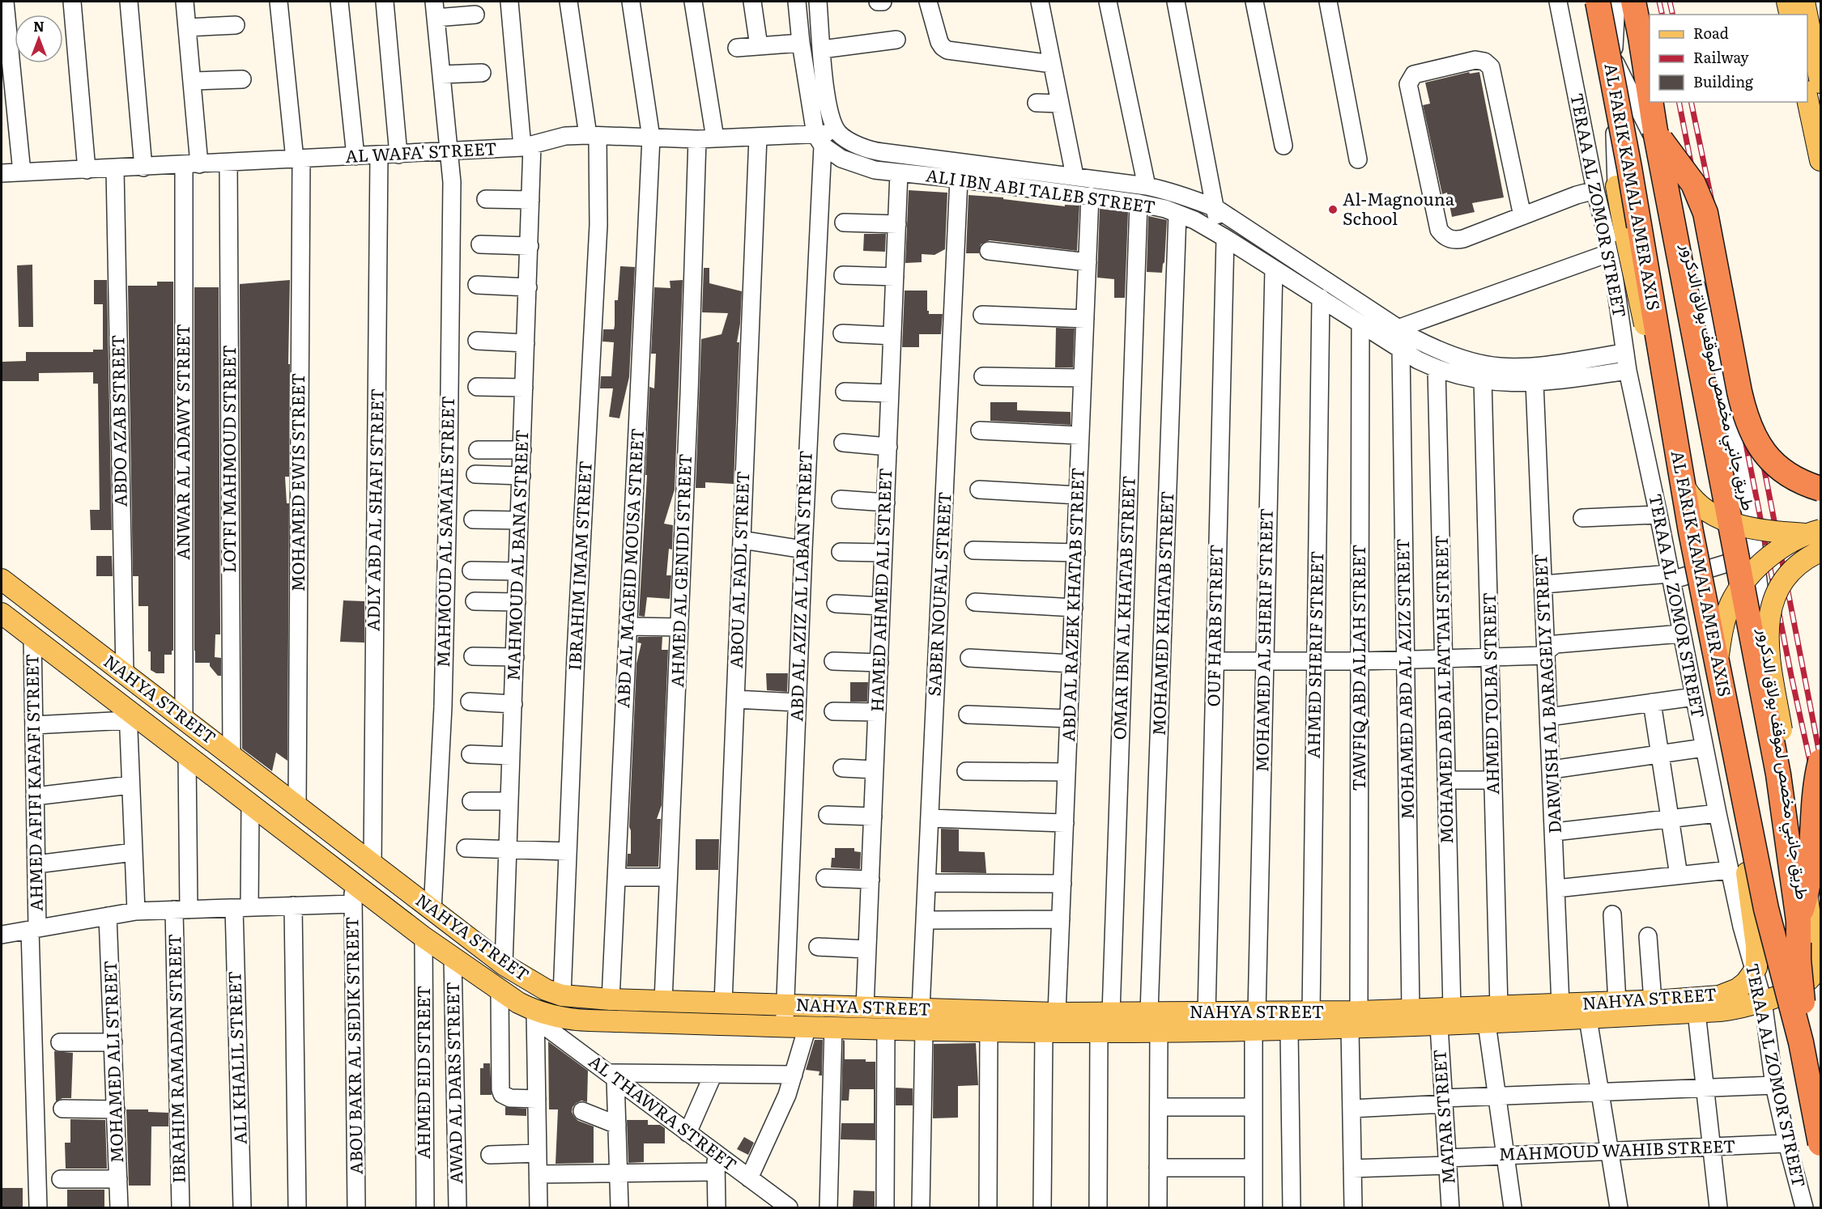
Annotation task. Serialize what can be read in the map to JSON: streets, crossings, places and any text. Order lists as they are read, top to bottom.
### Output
{
  "streets": {
    "highway": ["AL FARIK KAMAL AMER AXIS"],
    "main road": ["NAHYA STREET"],
    "street": [
      "AL WAFA' STREET",
      "ALI IBN ABI TALEB STREET",
      "TERAA AL ZOMOR STREET",
      "طريق جانبي مخصص لموقف بولاق الدكرور",
      "ABDO AZAB STREET",
      "ANWAR AL ADAWY STREET",
      "LOTFI MAHMOUD STREET",
      "MOHAMED EWIS STREET",
      "ADLY ABD AL SHAFI STREET",
      "MAHMOUD AL SAMAIE STREET",
      "MAHMOUD AL BANA STREET",
      "IBRAHIM IMAM STREET",
      "ABD AL MAGEID MOUSA STREET",
      "ABOU AL FADL STREET",
      "AHMED AL GENIDI STREET",
      "ABD AL AZIZ AL LABAN STREET",
      "HAMED AHMED ALI STREET",
      "SABER NOUFAL STREET",
      "ABD AL RAZEK KHATAB STREET",
      "OMAR IBN AL KHATAB STREET",
      "MOHAMED KHATAB STREET",
      "OUF HARB STREET",
      "MOHAMED AL SHERIF STREET",
      "AHMED SHERIF STREET",
      "TAWFIQ ABD ALLAH STREET",
      "MOHAMED ABD AL AZIZ STREET",
      "MOHAMED ABD AL FATTAH STREET",
      "AHMED TOLBA STREET",
      "DARWISH AL BARAGELY STREET",
      "AHMED AFIFI KAFAFI STREET",
      "ABOU BAKR AL SEDIK STREET",
      "ALI KHALIL STREET",
      "IBRAHIM RAMADAN STREET",
      "MOHAMED ALI STREET",
      "AHMED EID STREET",
      "AWAD AL DARS STREET",
      "AL THAWRA STREET",
      "MATAR STREET",
      "MAHMOUD WAHIB STREET"
    ]
  },
  "crossings": [
    ["AL WAFA' STREET", "ALI IBN ABI TALEB STREET"],
    ["AL WAFA' STREET", "ABDO AZAB STREET"],
    ["AL WAFA' STREET", "ANWAR AL ADAWY STREET"],
    ["AL WAFA' STREET", "LOTFI MAHMOUD STREET"],
    ["AL WAFA' STREET", "MOHAMED EWIS STREET"],
    ["AL WAFA' STREET", "ADLY ABD AL SHAFI STREET"],
    ["AL WAFA' STREET", "MAHMOUD AL SAMAIE STREET"],
    ["AL WAFA' STREET", "MAHMOUD AL BANA STREET"],
    ["AL WAFA' STREET", "IBRAHIM IMAM STREET"],
    ["AL WAFA' STREET", "ABD AL MAGEID MOUSA STREET"],
    ["AL WAFA' STREET", "ABOU AL FADL STREET"],
    ["AL WAFA' STREET", "AHMED AL GENIDI STREET"],
    ["AL WAFA' STREET", "ABD AL AZIZ AL LABAN STREET"],
    ["AL FARIK KAMAL AMER AXIS", "طريق جانبي مخصص لموقف بولاق الدكرور"],
    ["AL FARIK KAMAL AMER AXIS", "NAHYA STREET"],
    ["ALI IBN ABI TALEB STREET", "TERAA AL ZOMOR STREET"],
    ["ALI IBN ABI TALEB STREET", "ABD AL AZIZ AL LABAN STREET"],
    ["ALI IBN ABI TALEB STREET", "HAMED AHMED ALI STREET"],
    ["ALI IBN ABI TALEB STREET", "SABER NOUFAL STREET"],
    ["ALI IBN ABI TALEB STREET", "ABD AL RAZEK KHATAB STREET"],
    ["ALI IBN ABI TALEB STREET", "OMAR IBN AL KHATAB STREET"],
    ["ALI IBN ABI TALEB STREET", "MOHAMED KHATAB STREET"],
    ["ALI IBN ABI TALEB STREET", "OUF HARB STREET"],
    ["ALI IBN ABI TALEB STREET", "MOHAMED AL SHERIF STREET"],
    ["ALI IBN ABI TALEB STREET", "AHMED SHERIF STREET"],
    ["ALI IBN ABI TALEB STREET", "TAWFIQ ABD ALLAH STREET"],
    ["ALI IBN ABI TALEB STREET", "MOHAMED ABD AL AZIZ STREET"],
    ["ALI IBN ABI TALEB STREET", "MOHAMED ABD AL FATTAH STREET"],
    ["ALI IBN ABI TALEB STREET", "AHMED TOLBA STREET"],
    ["ALI IBN ABI TALEB STREET", "DARWISH AL BARAGELY STREET"],
    ["TERAA AL ZOMOR STREET", "NAHYA STREET"],
    ["TERAA AL ZOMOR STREET", "MAHMOUD WAHIB STREET"],
    ["طريق جانبي مخصص لموقف بولاق الدكرور", "NAHYA STREET"],
    ["ABDO AZAB STREET", "NAHYA STREET"],
    ["ANWAR AL ADAWY STREET", "NAHYA STREET"],
    ["LOTFI MAHMOUD STREET", "NAHYA STREET"],
    ["MOHAMED EWIS STREET", "NAHYA STREET"],
    ["ADLY ABD AL SHAFI STREET", "NAHYA STREET"],
    ["MAHMOUD AL SAMAIE STREET", "NAHYA STREET"],
    ["MAHMOUD AL BANA STREET", "NAHYA STREET"],
    ["IBRAHIM IMAM STREET", "NAHYA STREET"],
    ["ABD AL MAGEID MOUSA STREET", "NAHYA STREET"],
    ["ABOU AL FADL STREET", "NAHYA STREET"],
    ["AHMED AL GENIDI STREET", "NAHYA STREET"],
    ["ABD AL AZIZ AL LABAN STREET", "NAHYA STREET"],
    ["HAMED AHMED ALI STREET", "NAHYA STREET"],
    ["SABER NOUFAL STREET", "NAHYA STREET"],
    ["ABD AL RAZEK KHATAB STREET", "NAHYA STREET"],
    ["OMAR IBN AL KHATAB STREET", "NAHYA STREET"],
    ["MOHAMED KHATAB STREET", "NAHYA STREET"],
    ["OUF HARB STREET", "NAHYA STREET"],
    ["MOHAMED AL SHERIF STREET", "NAHYA STREET"],
    ["AHMED SHERIF STREET", "NAHYA STREET"],
    ["TAWFIQ ABD ALLAH STREET", "NAHYA STREET"],
    ["TAWFIQ ABD ALLAH STREET", "MAHMOUD WAHIB STREET"],
    ["MOHAMED ABD AL AZIZ STREET", "NAHYA STREET"],
    ["MOHAMED ABD AL FATTAH STREET", "NAHYA STREET"],
    ["AHMED TOLBA STREET", "NAHYA STREET"],
    ["DARWISH AL BARAGELY STREET", "NAHYA STREET"],
    ["NAHYA STREET", "AHMED AFIFI KAFAFI STREET"],
    ["NAHYA STREET", "ABOU BAKR AL SEDIK STREET"],
    ["NAHYA STREET", "ALI KHALIL STREET"],
    ["NAHYA STREET", "IBRAHIM RAMADAN STREET"],
    ["NAHYA STREET", "AHMED EID STREET"],
    ["NAHYA STREET", "AWAD AL DARS STREET"],
    ["NAHYA STREET", "AL THAWRA STREET"],
    ["NAHYA STREET", "MATAR STREET"],
    ["MATAR STREET", "MAHMOUD WAHIB STREET"]
  ],
  "places": ["Al-Magnouna School"],
  "legend": ["Road", "Railway", "Building"],
  "north": "top"
}
